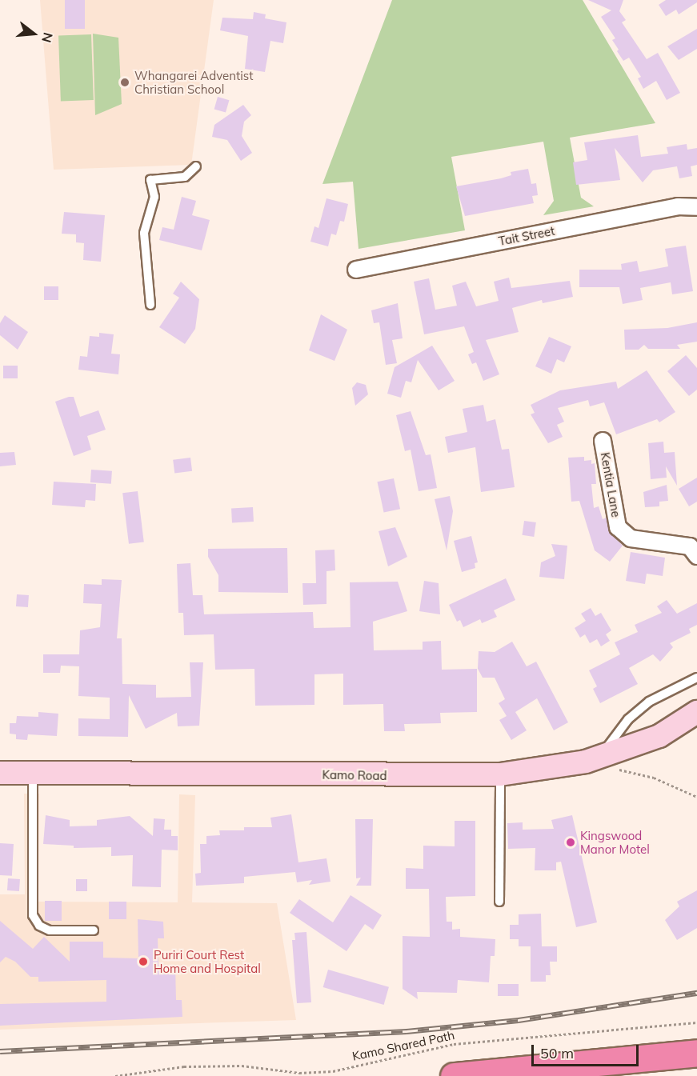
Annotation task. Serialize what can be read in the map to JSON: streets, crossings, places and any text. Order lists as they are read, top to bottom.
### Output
{
  "streets": {
    "main road": ["Kamo Road"],
    "street": ["Tait Street", "Kentia Lane"],
    "path": ["Kamo Shared Path"]
  },
  "places": ["Whangarei Adventist Christian School", "Kingswood Manor Motel", "Puriri Court Rest Home and Hospital"],
  "scale_bar": "50 m",
  "north": "right"
}
